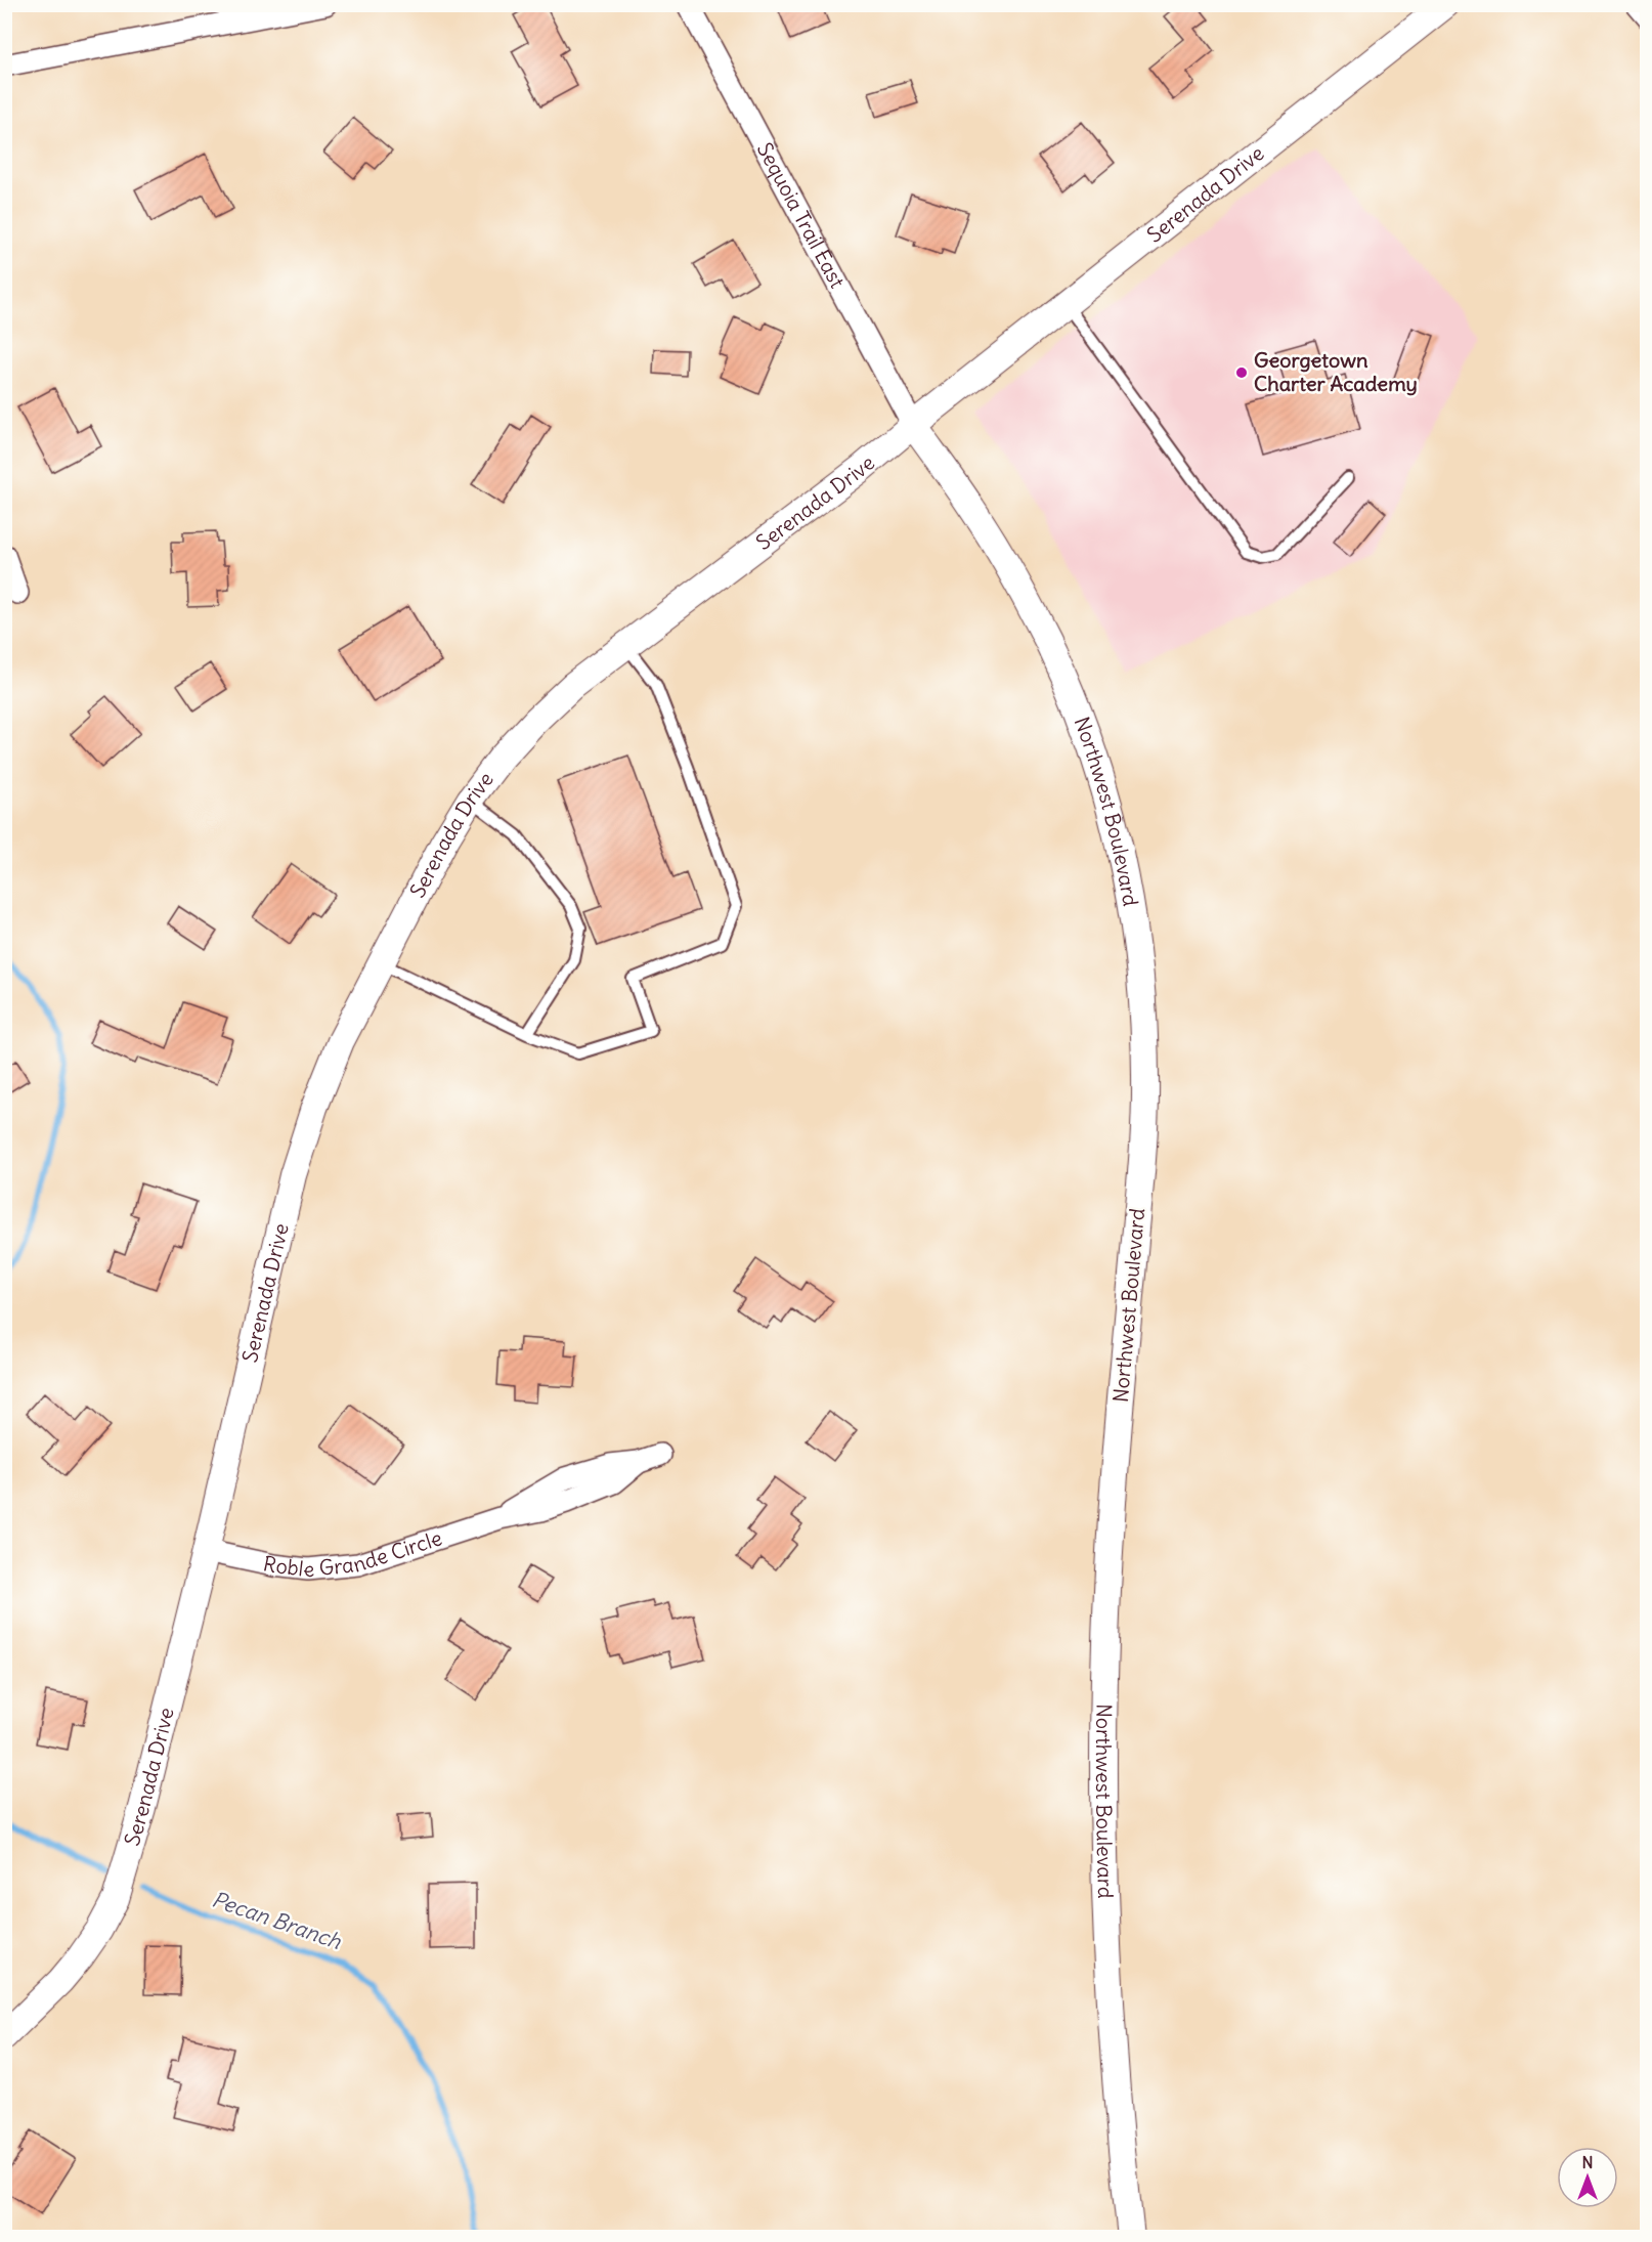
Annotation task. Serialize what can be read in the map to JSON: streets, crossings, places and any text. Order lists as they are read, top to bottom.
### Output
{
  "streets": {
    "street": [
      "Serenada Drive",
      "Sequoia Trail East",
      "Northwest Boulevard",
      "Roble Grande Circle"
    ]
  },
  "crossings": [
    ["Serenada Drive", "Sequoia Trail East"],
    ["Serenada Drive", "Northwest Boulevard"],
    ["Serenada Drive", "Roble Grande Circle"],
    ["Sequoia Trail East", "Northwest Boulevard"]
  ],
  "water": ["Pecan Branch"],
  "places": ["Georgetown Charter Academy"],
  "north": "top"
}
